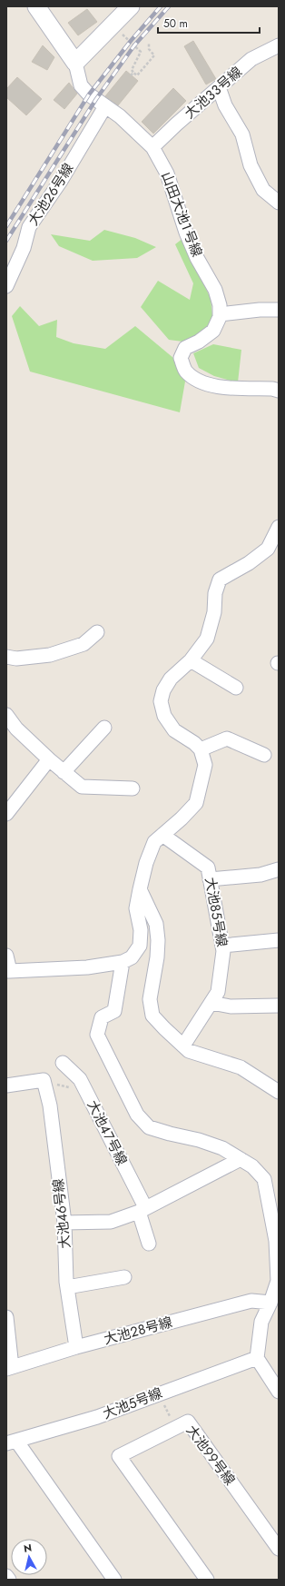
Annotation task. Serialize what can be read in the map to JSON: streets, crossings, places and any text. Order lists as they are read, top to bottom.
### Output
{
  "streets": {
    "street": [
      "大池３３号線",
      "大池２６号線",
      "山田大池１号線",
      "大池８５号線",
      "大池４７号線",
      "大池４６号線",
      "大池２８号線",
      "大池５号線",
      "大池９９号線"
    ]
  },
  "crossings": [
    ["大池３３号線", "山田大池１号線"],
    ["大池２６号線", "山田大池１号線"],
    ["大池４７号線", "大池４６号線"],
    ["大池４６号線", "大池２８号線"]
  ],
  "scale_bar": "50 m",
  "north": "top"
}
